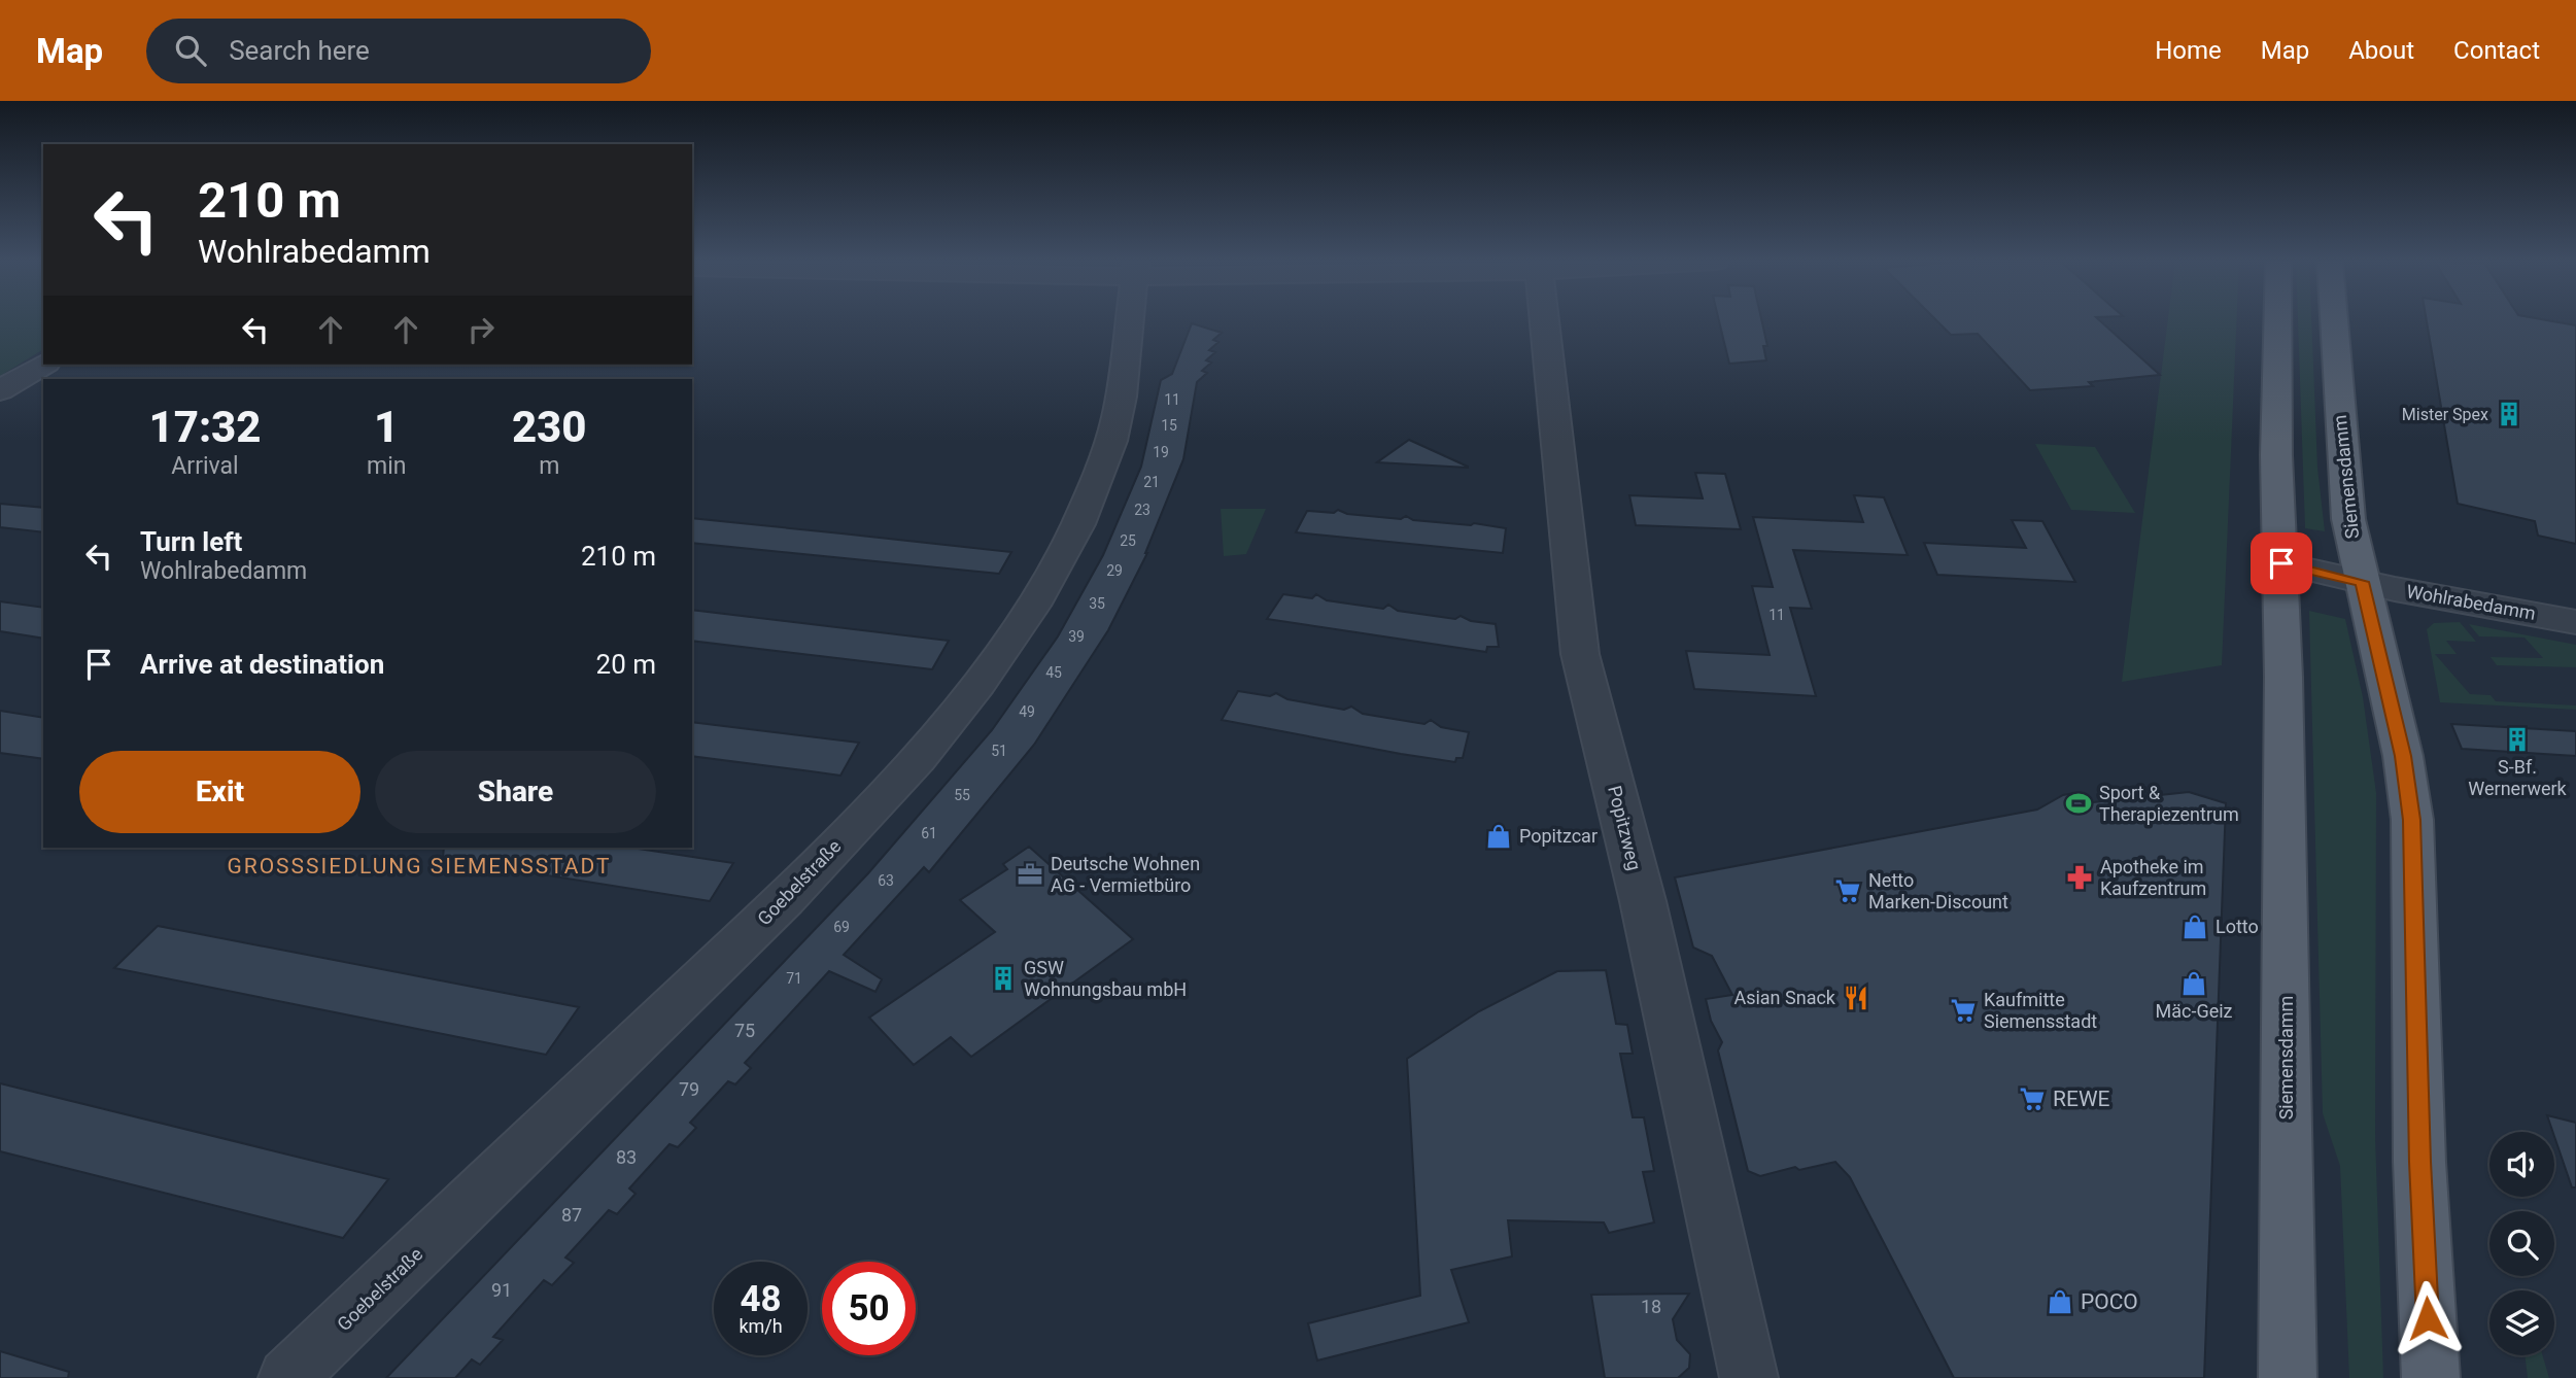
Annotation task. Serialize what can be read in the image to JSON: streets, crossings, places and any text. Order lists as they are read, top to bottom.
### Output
{
  "streets": {
    "main road": ["Siemensdamm"],
    "street": ["Wohlrabedamm", "Popitzweg", "Goebelstraße"]
  },
  "crossings": [
    ["Siemensdamm", "Wohlrabedamm"]
  ],
  "districts": ["GROSSSIEDLUNG SIEMENSSTADT"],
  "places": {
    "building": ["Mister Spex", "S-Bf. Wernerwerk", "GSW Wohnungsbau mbH"],
    "sports": ["Sport & Therapiezentrum"],
    "shop": [
      "Popitzcar",
      "Lotto",
      "Mäc-Geiz",
      "POCO"
    ],
    "office": ["Deutsche Wohnen AG - Vermietbüro"],
    "pharmacy": ["Apotheke im Kaufzentrum"],
    "supermarket": ["Netto Marken-Discount", "Kaufmitte Siemensstadt", "REWE"],
    "restaurant": ["Asian Snack"]
  },
  "house_numbers": [
    "11",
    "15",
    "19",
    "21",
    "23",
    "25",
    "29",
    "35",
    "11",
    "39",
    "45",
    "49",
    "51",
    "55",
    "61",
    "63",
    "69",
    "71",
    "75",
    "79",
    "83",
    "87",
    "91",
    "18"
  ],
  "page": {
    "header": "Map",
    "search": "Search here",
    "nav": [
      "Home",
      "Map",
      "About",
      "Contact"
    ],
    "turn": ["210 m", "Wohlrabedamm"],
    "eta": [
      "17:32",
      "Arrival",
      "1",
      "min",
      "230",
      "m"
    ],
    "list": [
      {
        "name": "Turn left",
        "note": "Wohlrabedamm",
        "value": "210 m"
      },
      {
        "name": "Arrive at destination",
        "value": "20 m"
      }
    ],
    "buttons": ["Exit", "Share"],
    "speed": "48 km/h",
    "limit": "50"
  }
}
